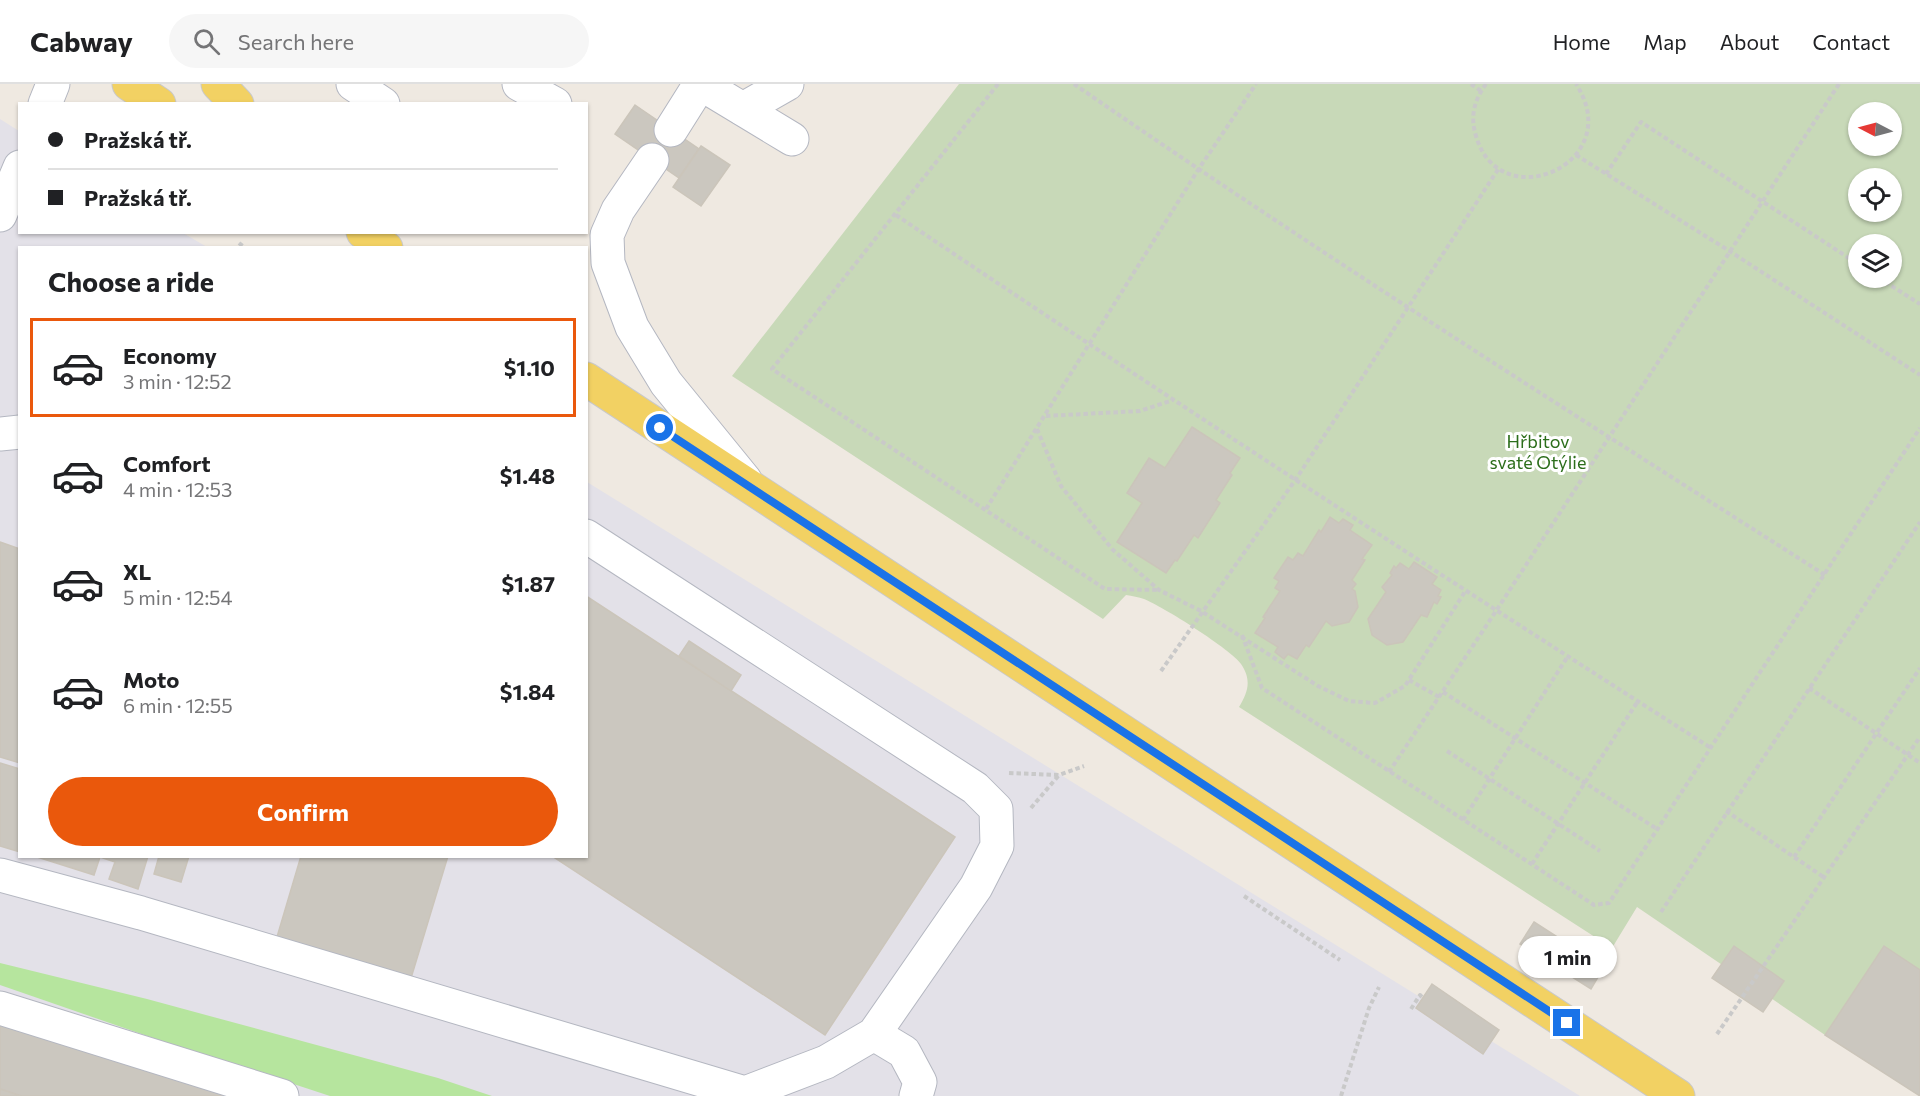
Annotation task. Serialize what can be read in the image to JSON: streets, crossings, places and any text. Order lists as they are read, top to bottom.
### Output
{
  "parks": ["Hřbitov svaté Otýlie"],
  "north": "left",
  "page": {
    "header": "Cabway",
    "search": "Search here",
    "nav": [
      "Home",
      "Map",
      "About",
      "Contact"
    ],
    "banner": ["Pražská tř.", "Pražská tř."],
    "heading": "Choose a ride",
    "list": [
      {
        "name": "Economy",
        "note": "3 min · 12:52",
        "value": "$1.10"
      },
      {
        "name": "Comfort",
        "note": "4 min · 12:53",
        "value": "$1.48"
      },
      {
        "name": "XL",
        "note": "5 min · 12:54",
        "value": "$1.87"
      },
      {
        "name": "Moto",
        "note": "6 min · 12:55",
        "value": "$1.84"
      }
    ],
    "buttons": "Confirm",
    "bubble": "1 min"
  }
}
